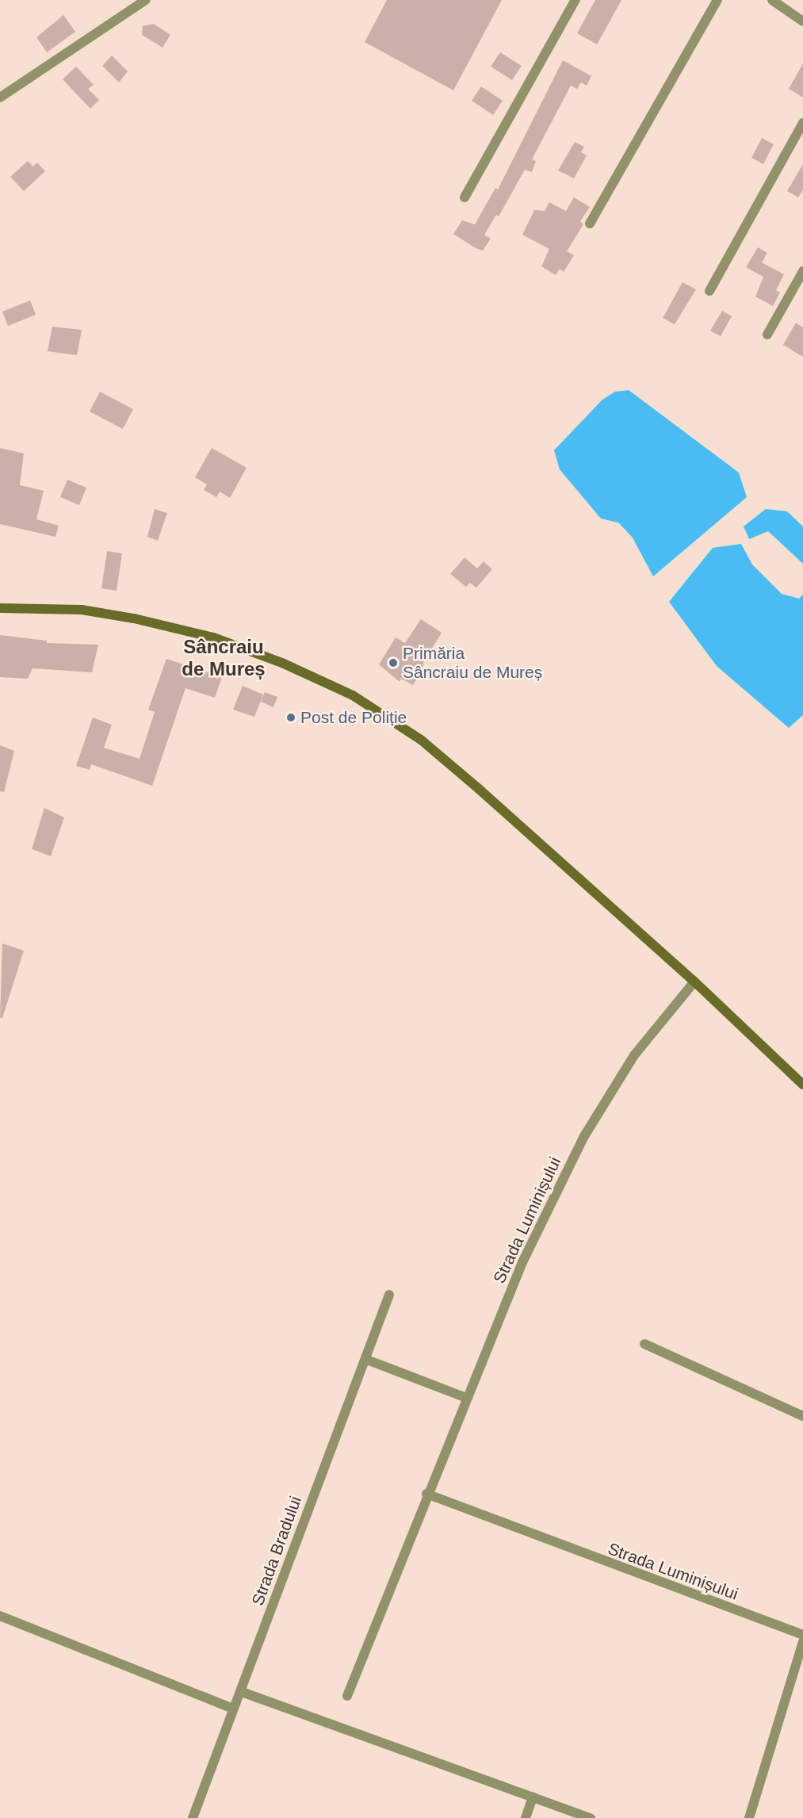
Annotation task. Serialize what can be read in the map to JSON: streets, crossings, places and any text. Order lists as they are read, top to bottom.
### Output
{
  "streets": {
    "street": ["Strada Luminișului", "Strada Bradului"]
  },
  "districts": ["Sâncraiu de Mureș"],
  "places": ["Primăria Sâncraiu de Mureș", "Post de Poliție"]
}
